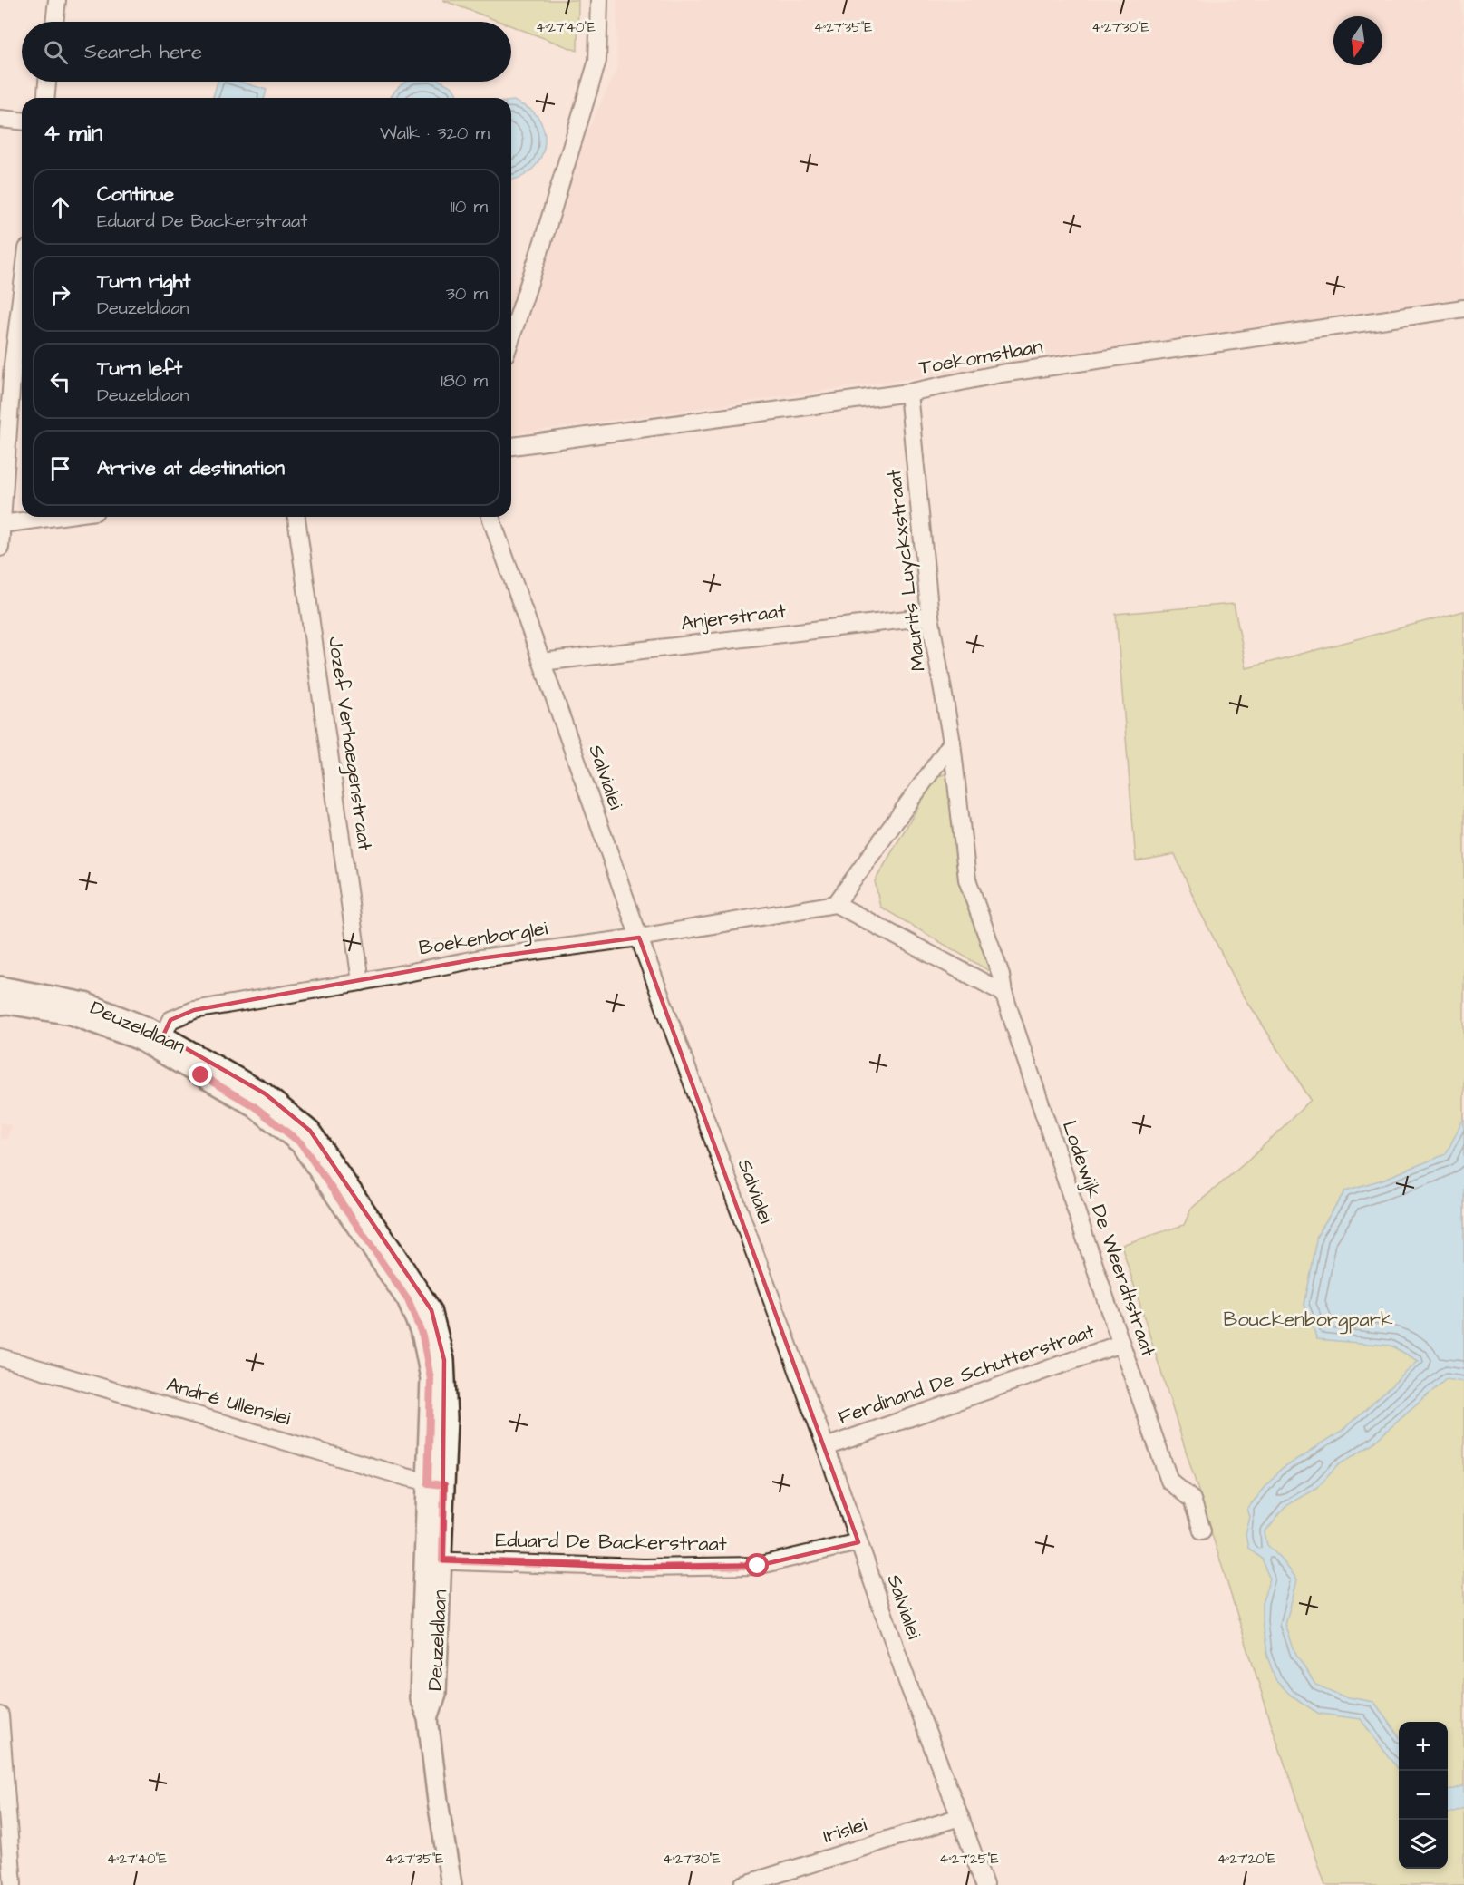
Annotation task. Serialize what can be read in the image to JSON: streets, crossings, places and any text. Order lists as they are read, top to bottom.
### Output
{
  "streets": {
    "street": [
      "Toekomstlaan",
      "Maurits Luyckxstraat",
      "Anjerstraat",
      "Jozef Verhaegenstraat",
      "Salvialei",
      "Boekenborglei",
      "Deuzeldlaan",
      "Lodewijk De Weerdtstraat",
      "Ferdinand De Schutterstraat",
      "André Ullenslei",
      "Eduard De Backerstraat",
      "Irislei"
    ]
  },
  "crossings": [
    ["Toekomstlaan", "Maurits Luyckxstraat"],
    ["Maurits Luyckxstraat", "Anjerstraat"],
    ["Maurits Luyckxstraat", "Lodewijk De Weerdtstraat"],
    ["Anjerstraat", "Salvialei"],
    ["Jozef Verhaegenstraat", "Boekenborglei"],
    ["Salvialei", "Boekenborglei"],
    ["Salvialei", "Ferdinand De Schutterstraat"],
    ["Salvialei", "Eduard De Backerstraat"],
    ["Salvialei", "Irislei"],
    ["Boekenborglei", "Deuzeldlaan"],
    ["Deuzeldlaan", "André Ullenslei"],
    ["Deuzeldlaan", "Eduard De Backerstraat"],
    ["Lodewijk De Weerdtstraat", "Ferdinand De Schutterstraat"]
  ],
  "parks": ["Bouckenborgpark"],
  "north": "bottom",
  "page": {
    "search": "Search here",
    "heading": ["4 min", "Walk · 320 m"],
    "list": [
      ["Continue", "Eduard De Backerstraat", "110 m"],
      ["Turn right", "Deuzeldlaan", "30 m"],
      ["Turn left", "Deuzeldlaan", "180 m"],
      "Arrive at destination"
    ],
    "map_buttons": ["+", "−"]
  },
  "coordinates": [
    "4°27'40\"E",
    "4°27'35\"E",
    "4°27'30\"E",
    "4°27'25\"E",
    "4°27'20\"E"
  ]
}
